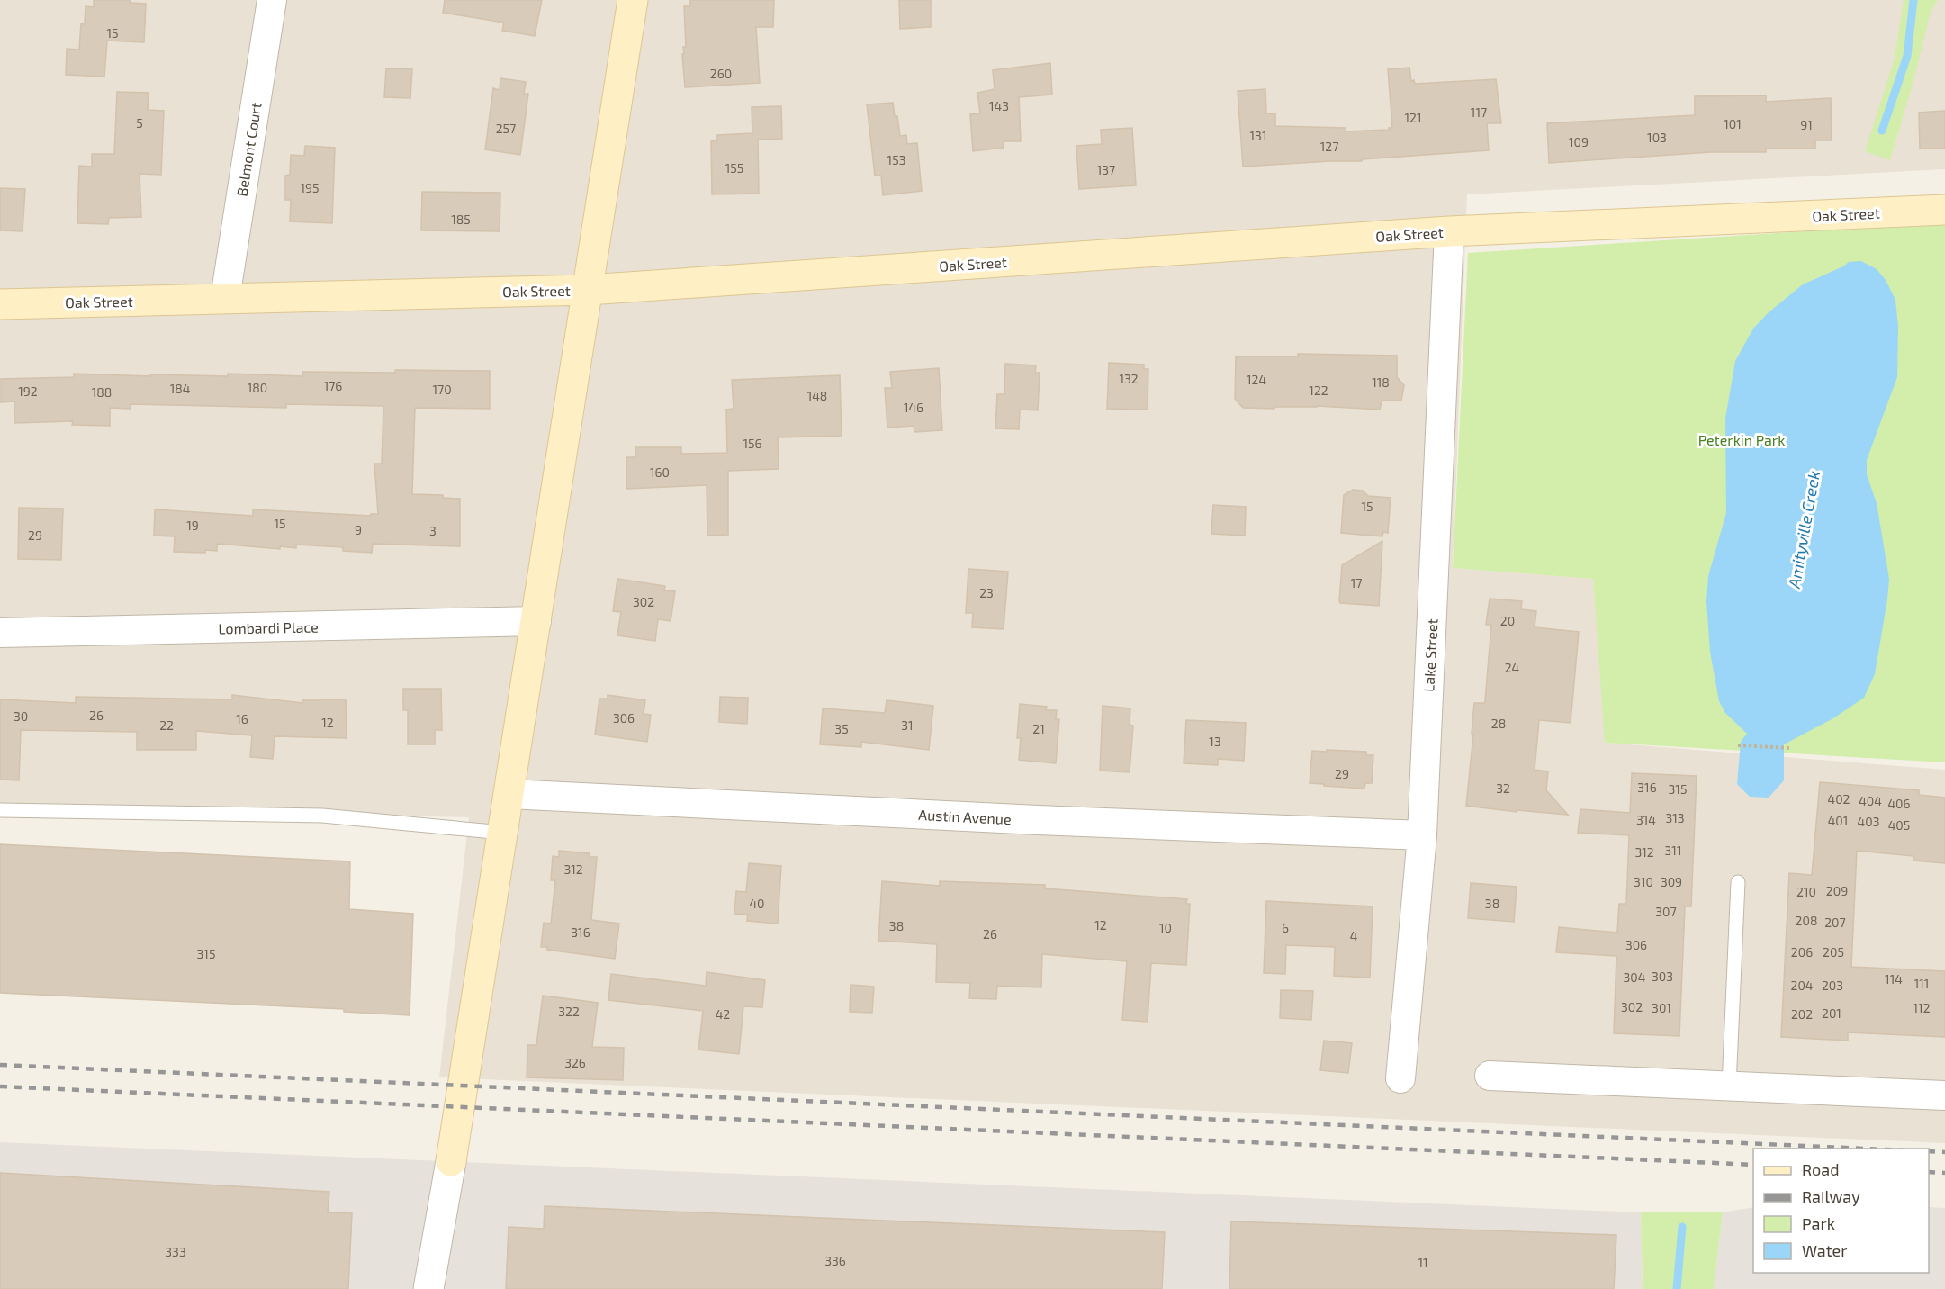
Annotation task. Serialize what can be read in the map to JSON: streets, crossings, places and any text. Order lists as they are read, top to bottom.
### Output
{
  "streets": {
    "main road": ["Oak Street"],
    "street": [
      "Belmont Court",
      "Lombardi Place",
      "Lake Street",
      "Austin Avenue"
    ]
  },
  "crossings": [
    ["Belmont Court", "Oak Street"],
    ["Oak Street", "Lake Street"],
    ["Lake Street", "Austin Avenue"]
  ],
  "water": ["Amityville Creek"],
  "parks": ["Peterkin Park"],
  "house_numbers": [
    "15",
    "260",
    "143",
    "117",
    "121",
    "5",
    "101",
    "91",
    "257",
    "131",
    "103",
    "109",
    "127",
    "153",
    "155",
    "137",
    "195",
    "185",
    "132",
    "124",
    "118",
    "176",
    "180",
    "184",
    "170",
    "122",
    "192",
    "188",
    "148",
    "146",
    "156",
    "160",
    "15",
    "15",
    "19",
    "9",
    "3",
    "29",
    "17",
    "23",
    "302",
    "20",
    "24",
    "26",
    "30",
    "306",
    "16",
    "12",
    "28",
    "22",
    "31",
    "35",
    "21",
    "13",
    "29",
    "316",
    "32",
    "315",
    "402",
    "404",
    "406",
    "313",
    "314",
    "401",
    "403",
    "405",
    "311",
    "312",
    "312",
    "310",
    "309",
    "209",
    "210",
    "40",
    "38",
    "307",
    "208",
    "207",
    "12",
    "38",
    "10",
    "6",
    "316",
    "26",
    "4",
    "306",
    "206",
    "205",
    "315",
    "303",
    "304",
    "114",
    "111",
    "204",
    "203",
    "302",
    "301",
    "112",
    "322",
    "201",
    "42",
    "202",
    "326",
    "333",
    "336",
    "11"
  ],
  "legend": [
    "Road",
    "Railway",
    "Park",
    "Water"
  ]
}
